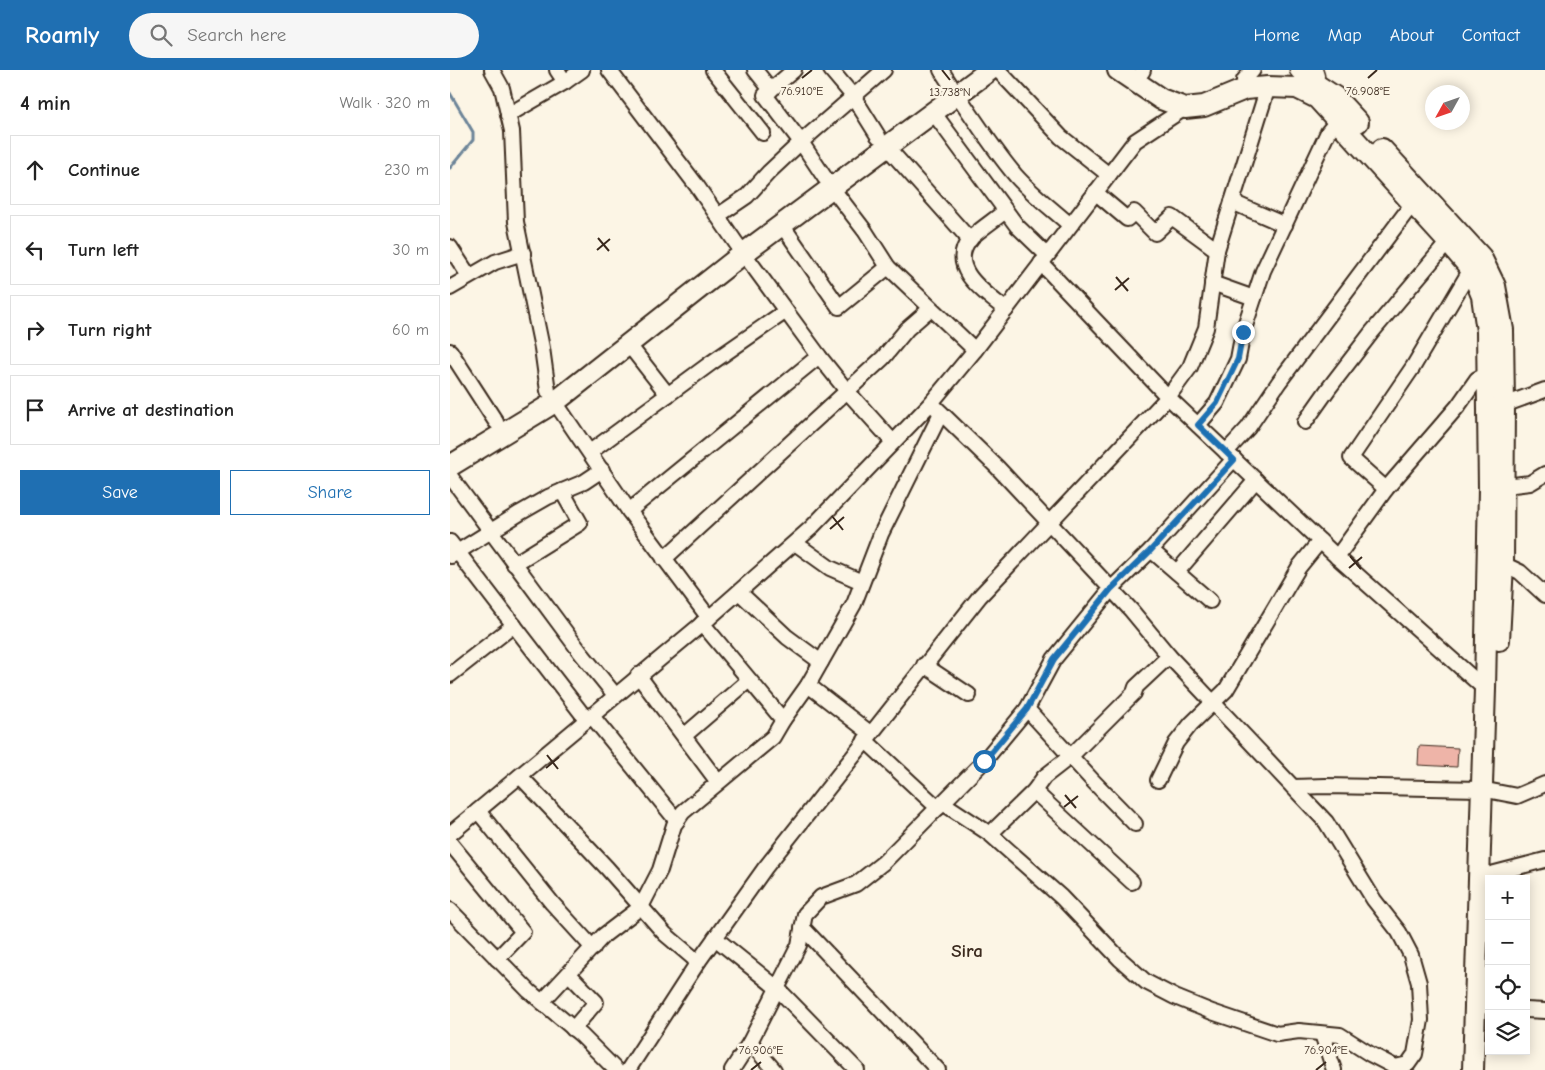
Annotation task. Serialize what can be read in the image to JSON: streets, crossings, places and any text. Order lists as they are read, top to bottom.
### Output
{
  "districts": ["Sira"],
  "north": "bottom left",
  "page": {
    "header": "Roamly",
    "search": "Search here",
    "nav": [
      "Home",
      "Map",
      "About",
      "Contact"
    ],
    "heading": ["4 min", "Walk · 320 m"],
    "list": [
      ["Continue", "230 m"],
      ["Turn left", "30 m"],
      ["Turn right", "60 m"],
      "Arrive at destination"
    ],
    "buttons": ["Save", "Share"],
    "map_buttons": ["+", "−"]
  },
  "coordinates": [
    "76.910°E",
    "76.908°E",
    "13.738°N",
    "76.906°E",
    "76.904°E"
  ]
}
